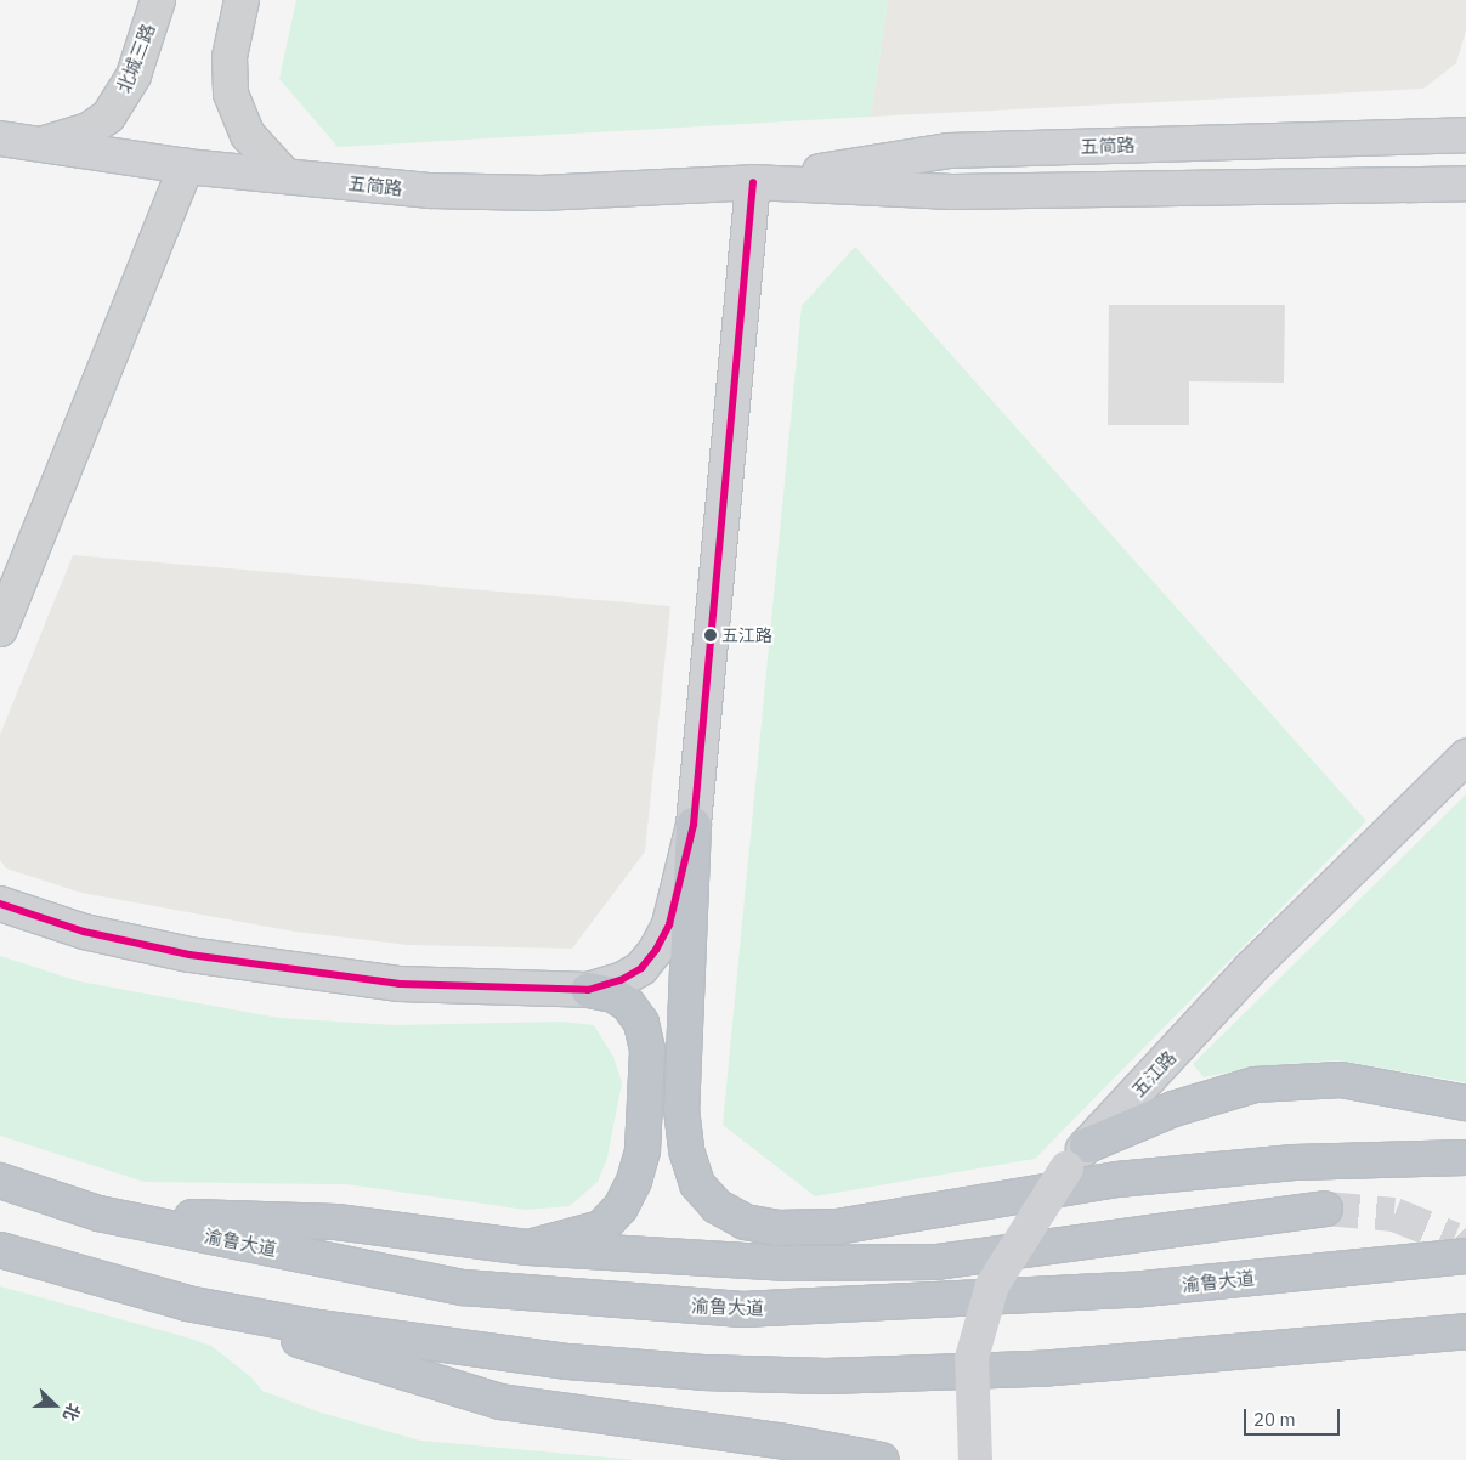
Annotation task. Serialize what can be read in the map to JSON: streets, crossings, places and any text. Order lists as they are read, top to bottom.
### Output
{
  "streets": {
    "highway": ["渝鲁大道"],
    "main road": ["五简路", "五江路"],
    "street": ["北城三路"]
  },
  "crossings": [
    ["北城三路", "五简路"]
  ],
  "places": ["五江路"],
  "scale_bar": "20 m",
  "north": "right"
}
